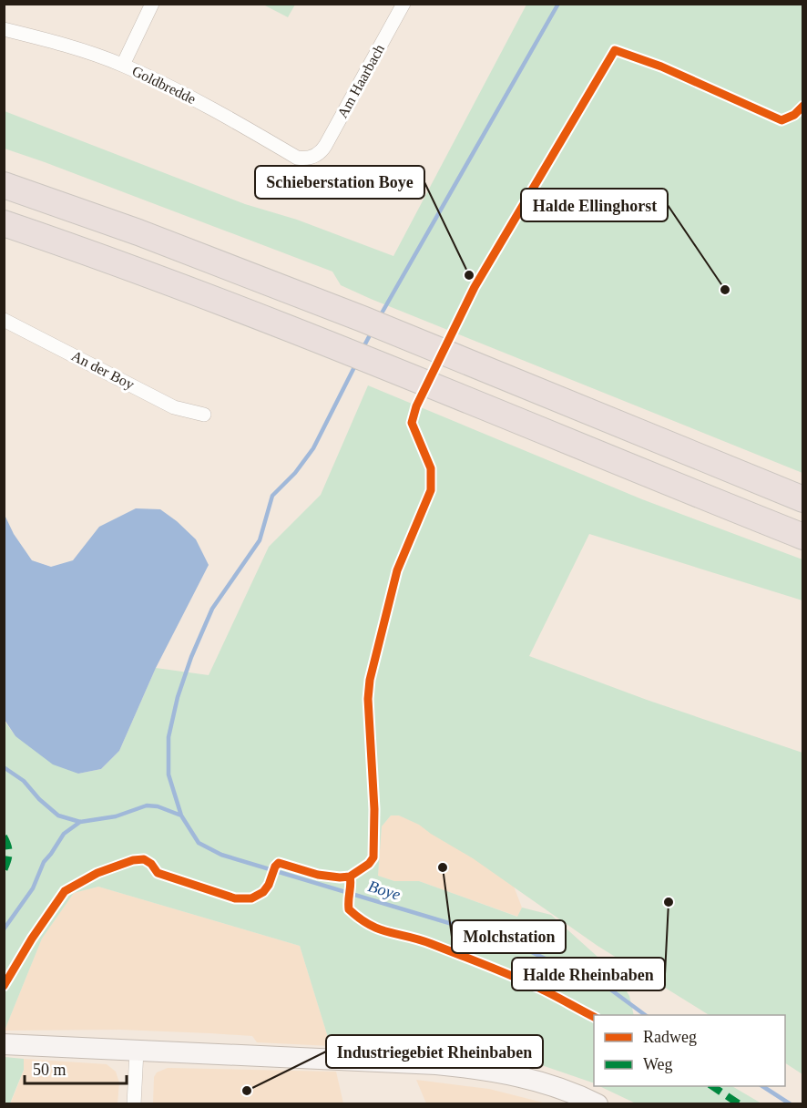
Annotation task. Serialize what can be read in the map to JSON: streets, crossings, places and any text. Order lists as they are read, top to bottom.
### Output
{
  "streets": {
    "street": ["Am Haarbach", "Goldbredde", "An der Boy"]
  },
  "crossings": [
    ["Am Haarbach", "Goldbredde"]
  ],
  "water": ["Boye"],
  "places": [
    "Schieberstation Boye",
    "Halde Ellinghorst",
    "Molchstation",
    "Halde Rheinbaben",
    "Industriegebiet Rheinbaben"
  ],
  "legend": ["Radweg", "Weg"],
  "scale_bar": "50 m"
}
